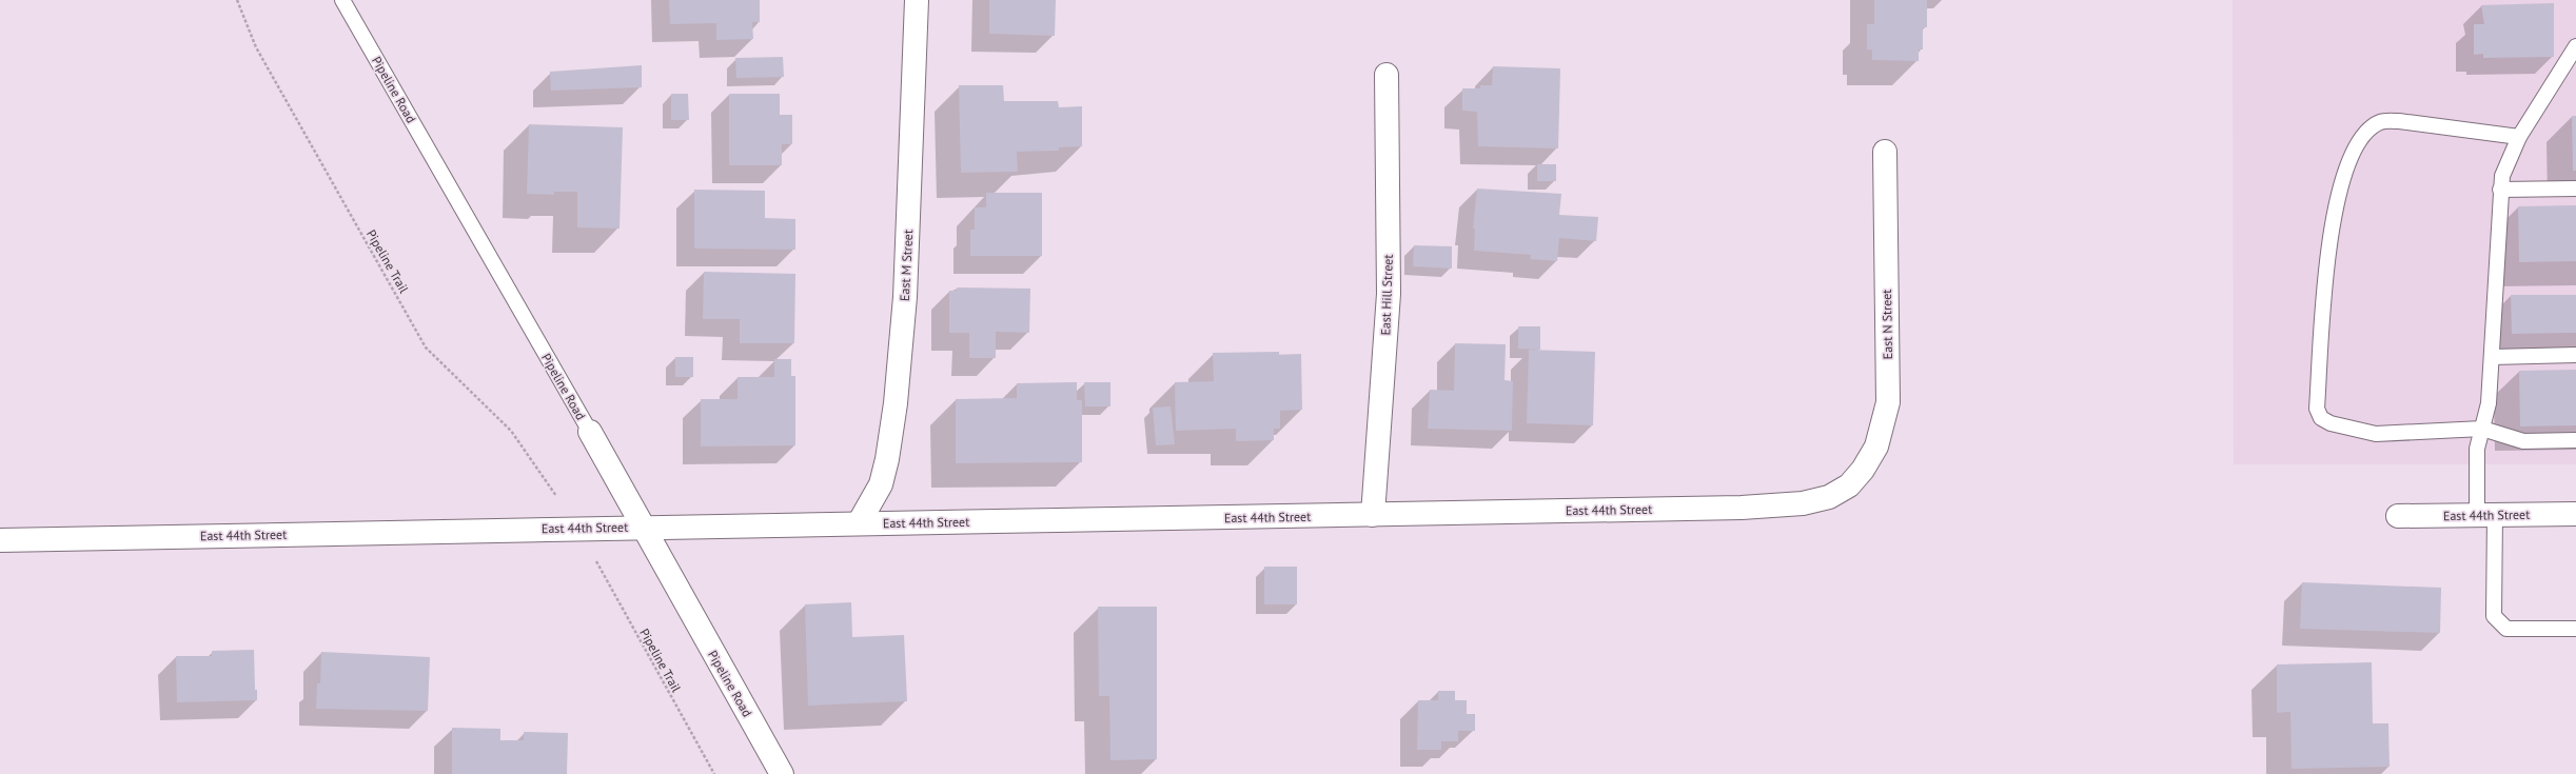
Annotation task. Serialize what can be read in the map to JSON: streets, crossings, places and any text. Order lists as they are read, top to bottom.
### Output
{
  "streets": {
    "street": [
      "Pipeline Road",
      "East M Street",
      "East Hill Street",
      "East N Street",
      "East 44th Street"
    ],
    "path": ["Pipeline Trail"]
  },
  "crossings": [
    ["Pipeline Road", "East 44th Street"],
    ["East M Street", "East 44th Street"],
    ["East Hill Street", "East 44th Street"],
    ["East N Street", "East 44th Street"]
  ]
}
